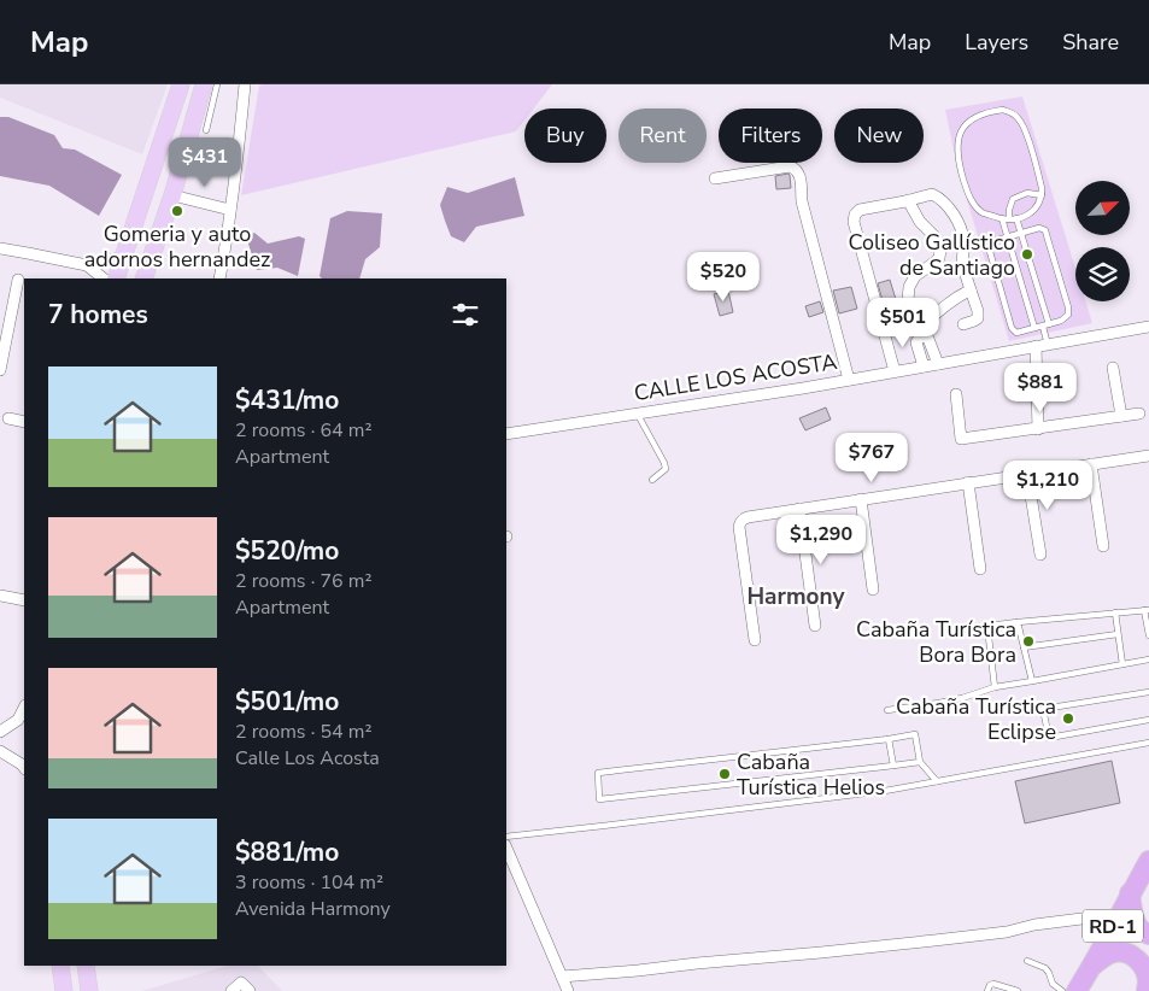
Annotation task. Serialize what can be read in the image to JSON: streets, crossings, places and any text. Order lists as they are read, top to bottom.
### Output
{
  "streets": {
    "highway": ["RD-1"],
    "street": ["CALLE LOS ACOSTA"]
  },
  "districts": ["Harmony"],
  "places": [
    "Gomeria y auto adornos hernandez",
    "Coliseo Gallístico de Santiago",
    "Cabaña Turística Bora Bora",
    "Cabaña Turística Eclipse",
    "Cabaña Turística Helios"
  ],
  "north": "top right",
  "page": {
    "header": "Map",
    "nav": ["Map", "Layers", "Share"],
    "chip": [
      "Buy",
      "Rent",
      "Filters",
      "New"
    ],
    "price": [
      "$431",
      "$520",
      "$501",
      "$881",
      "$767",
      "$1,210",
      "$1,290"
    ],
    "heading": "7 homes",
    "list": [
      {
        "name": "$431/mo",
        "note": "2 rooms · 64 m² · Apartment"
      },
      {
        "name": "$520/mo",
        "note": "2 rooms · 76 m² · Apartment"
      },
      {
        "name": "$501/mo",
        "note": "2 rooms · 54 m² · Calle Los Acosta"
      },
      {
        "name": "$881/mo",
        "note": "3 rooms · 104 m² · Avenida Harmony"
      }
    ]
  }
}
